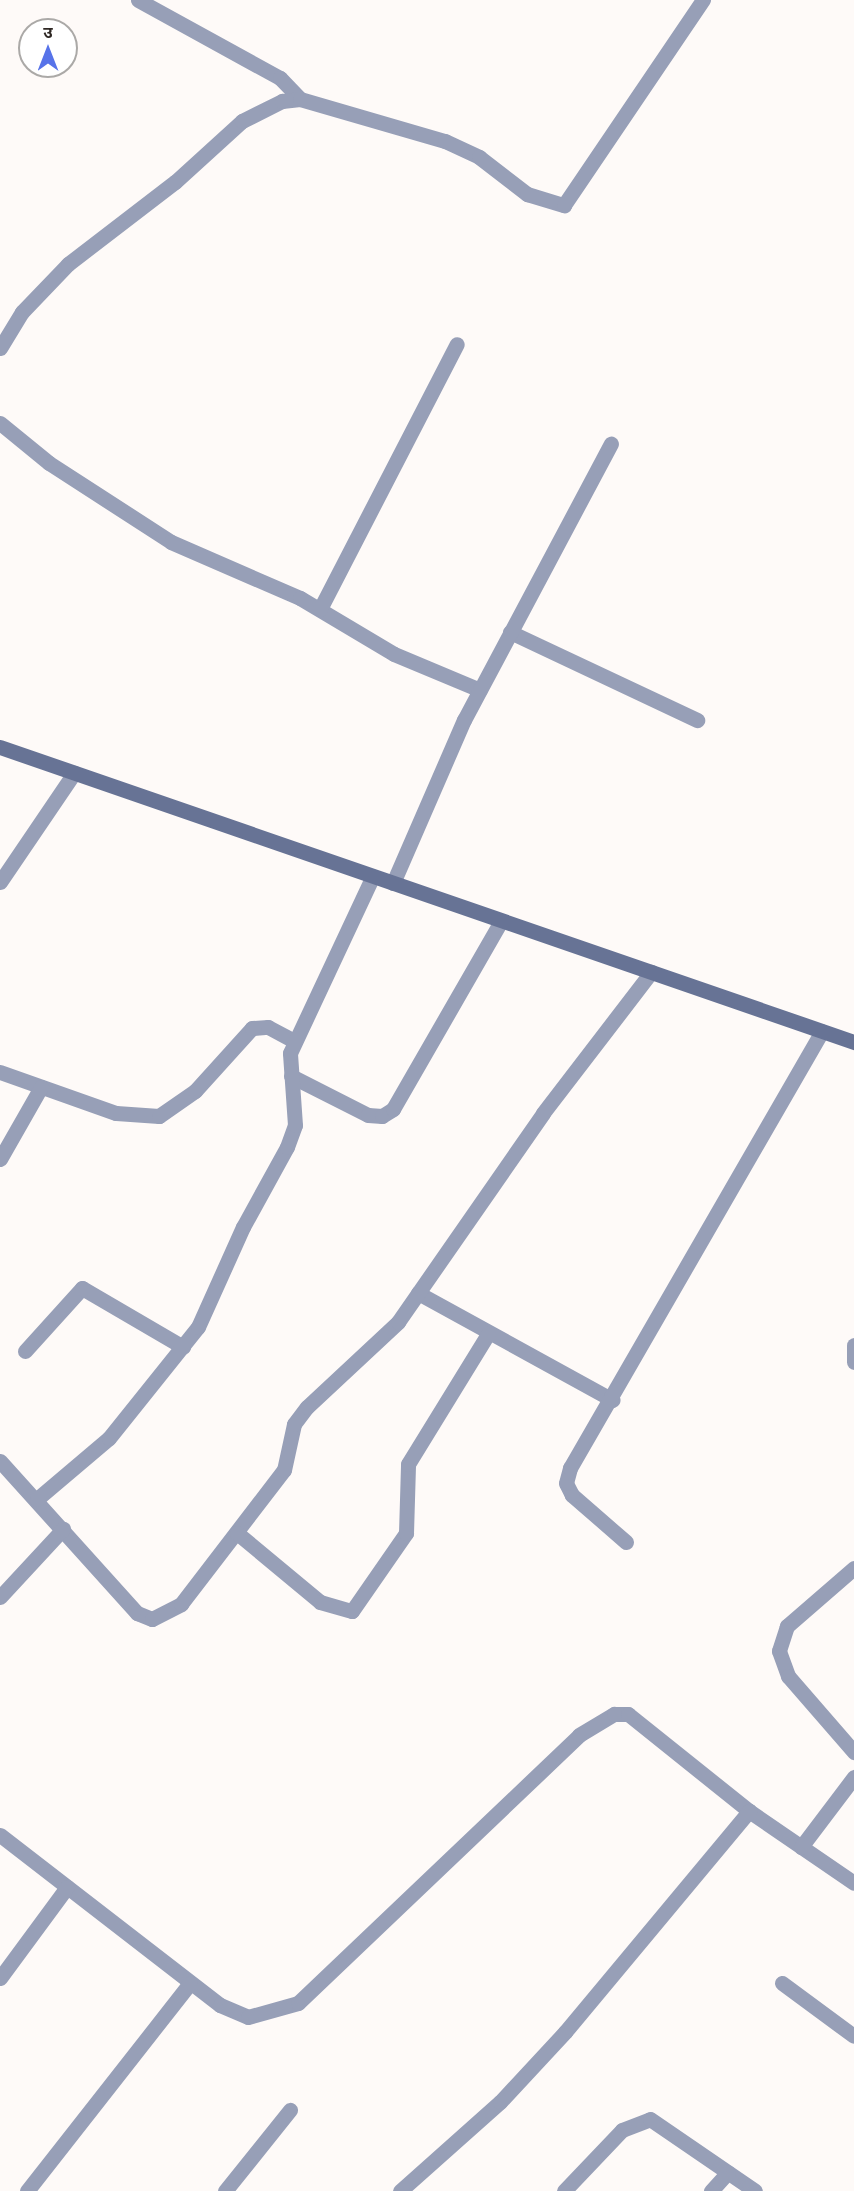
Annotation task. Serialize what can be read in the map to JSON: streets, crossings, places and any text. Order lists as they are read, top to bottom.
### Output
{
  "north": "top"
}
